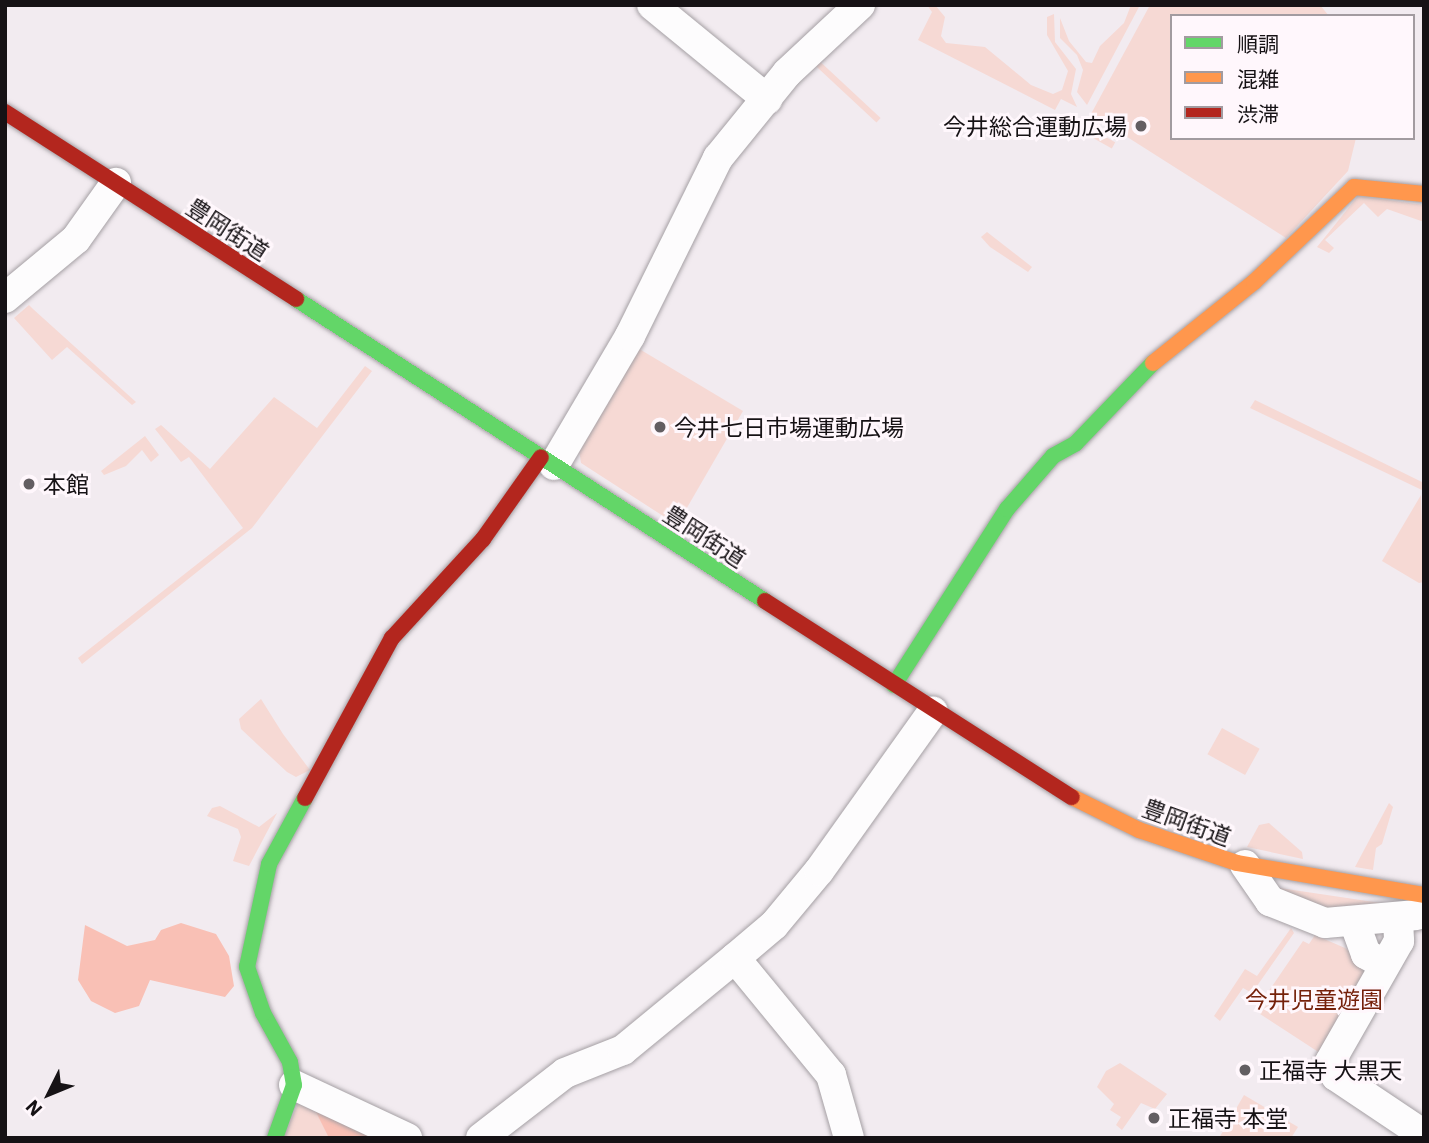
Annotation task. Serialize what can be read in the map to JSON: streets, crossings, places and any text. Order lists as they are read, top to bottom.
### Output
{
  "streets": {
    "main road": ["豊岡街道"]
  },
  "parks": ["今井児童遊園"],
  "places": [
    "今井総合運動広場",
    "今井七日市場運動広場",
    "本館",
    "正福寺 大黒天",
    "正福寺 本堂"
  ],
  "legend": ["順調", "混雑", "渋滞"],
  "north": "bottom left"
}
